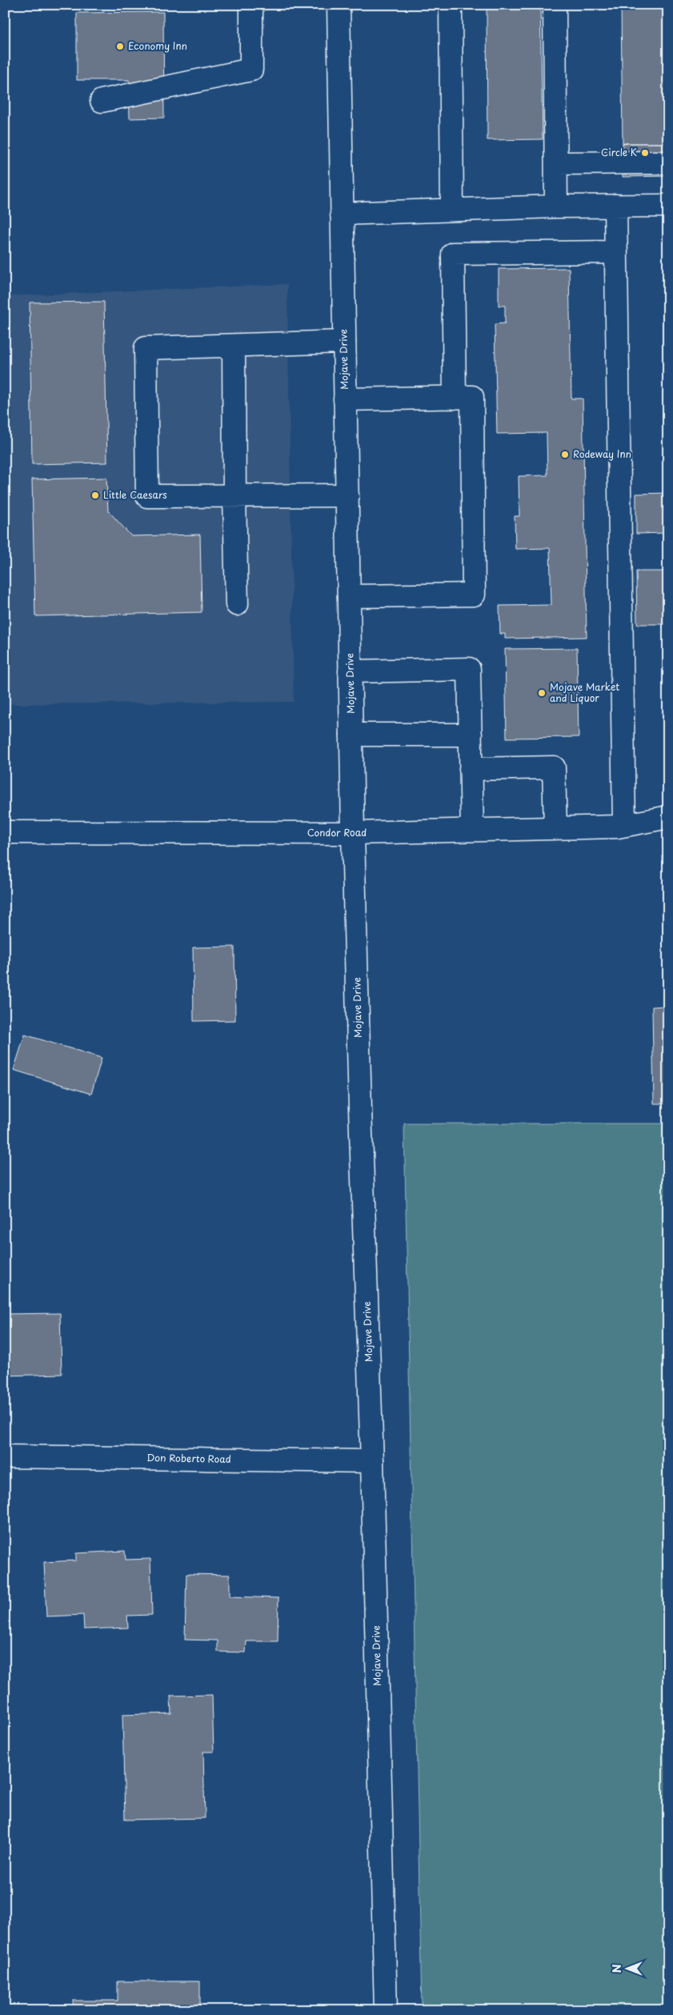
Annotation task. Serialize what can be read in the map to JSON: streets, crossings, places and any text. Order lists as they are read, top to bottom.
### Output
{
  "streets": {
    "main road": ["Mojave Drive", "Condor Road", "Don Roberto Road"]
  },
  "crossings": [
    ["Mojave Drive", "Condor Road"],
    ["Mojave Drive", "Don Roberto Road"]
  ],
  "places": [
    "Economy Inn",
    "Circle K",
    "Rodeway Inn",
    "Little Caesars",
    "Mojave Market and Liquor"
  ],
  "north": "left"
}
